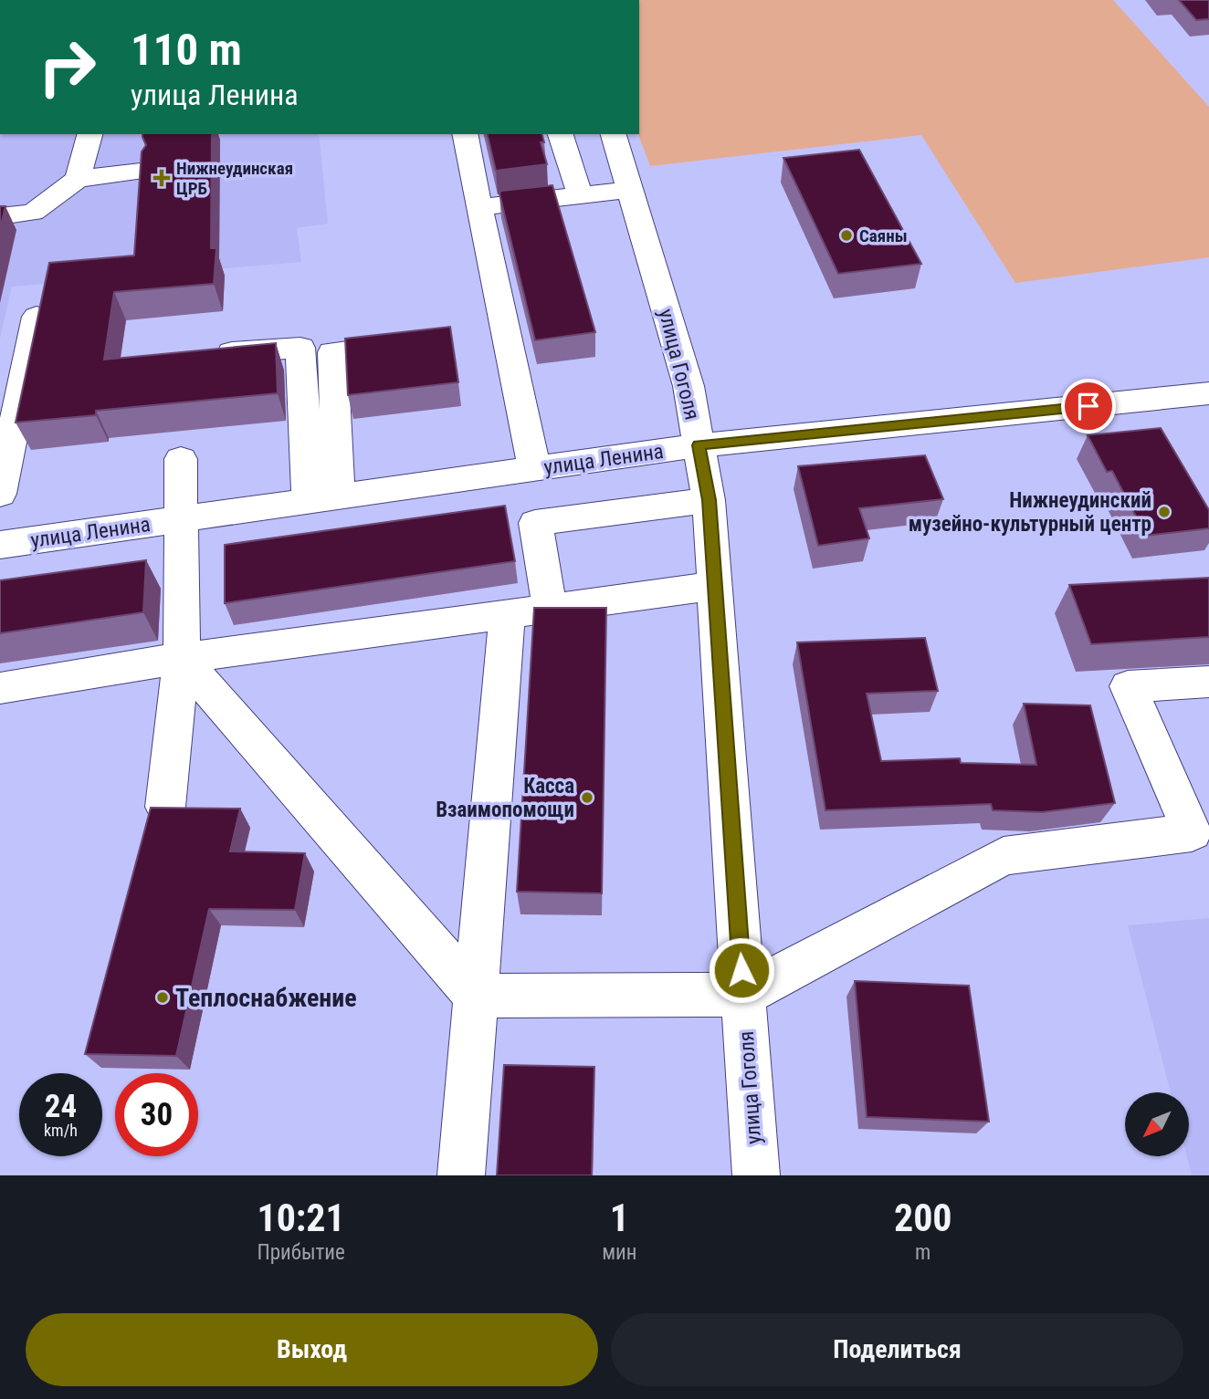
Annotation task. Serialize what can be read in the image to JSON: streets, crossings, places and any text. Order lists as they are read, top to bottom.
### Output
{
  "streets": {
    "street": ["улица Гоголя", "улица Ленина"]
  },
  "crossings": [
    ["улица Гоголя", "улица Ленина"]
  ],
  "places": {
    "health": ["Нижнеудинская ЦРБ"],
    "other": [
      "Саяны",
      "Нижнеудинский музейно-культурный центр",
      "Касса Взаимопомощи",
      "Теплоснабжение"
    ]
  },
  "north": "bottom left",
  "page": {
    "turn": ["110 m", "улица Ленина"],
    "speed": "24 km/h",
    "limit": "30",
    "eta": [
      "10:21",
      "Прибытие",
      "1",
      "мин",
      "200",
      "m"
    ],
    "buttons": ["Выход", "Поделиться"]
  }
}
